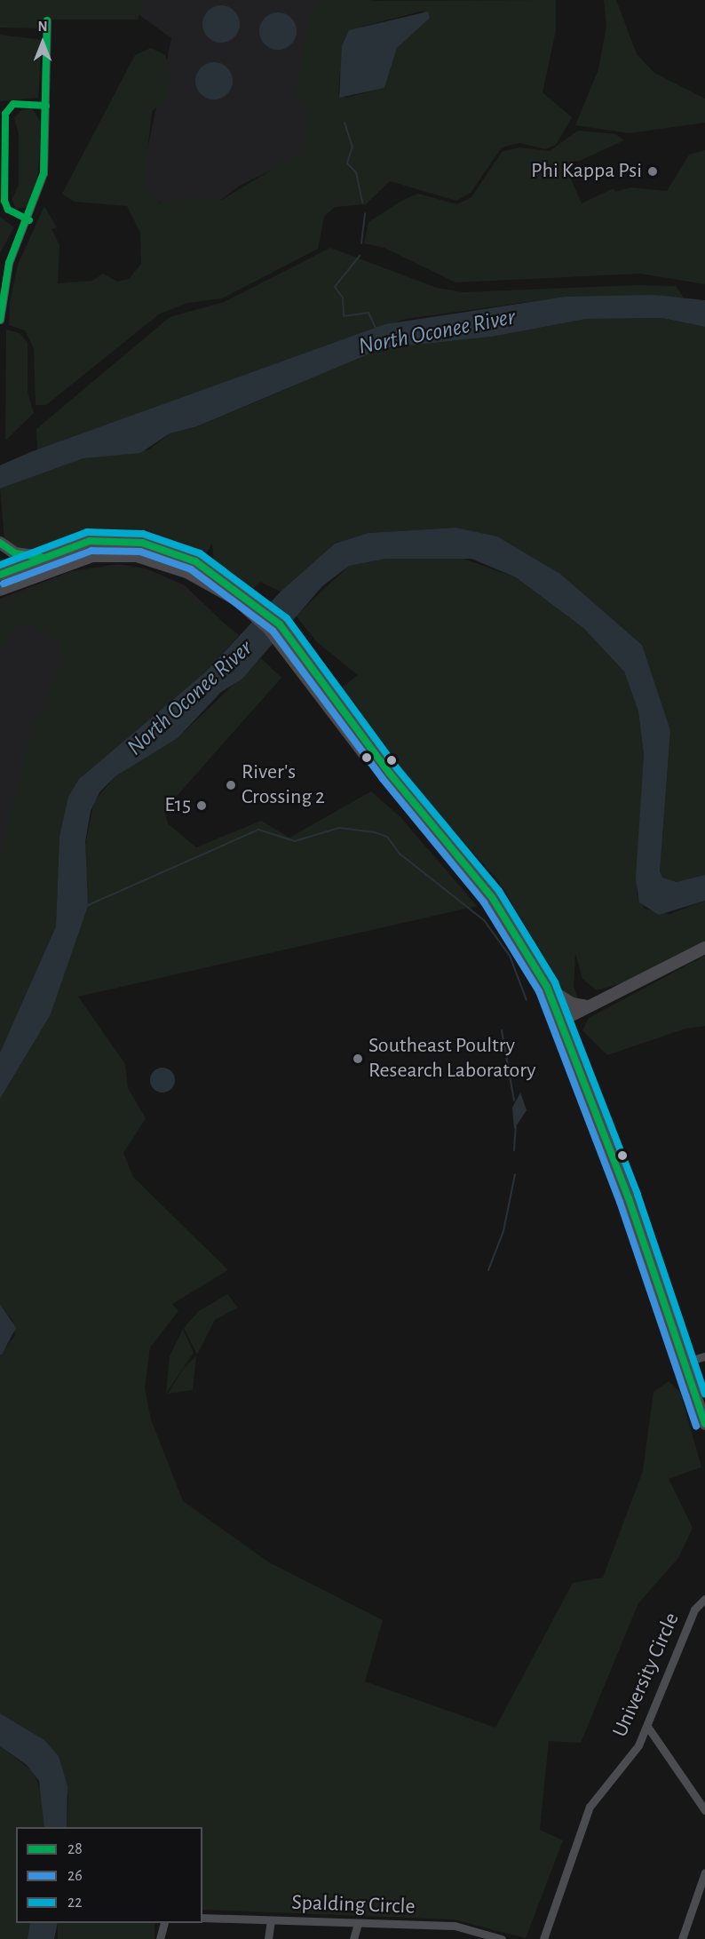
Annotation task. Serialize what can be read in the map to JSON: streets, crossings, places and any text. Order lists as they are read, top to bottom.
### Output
{
  "streets": {
    "street": ["University Circle", "Spalding Circle"]
  },
  "water": ["North Oconee River"],
  "places": [
    "Phi Kappa Psi",
    "River's Crossing 2",
    "E15",
    "Southeast Poultry Research Laboratory"
  ],
  "lines": ["transit line 28", "transit line 22", "transit line 26"],
  "legend": ["28", "26", "22"],
  "north": "top"
}
